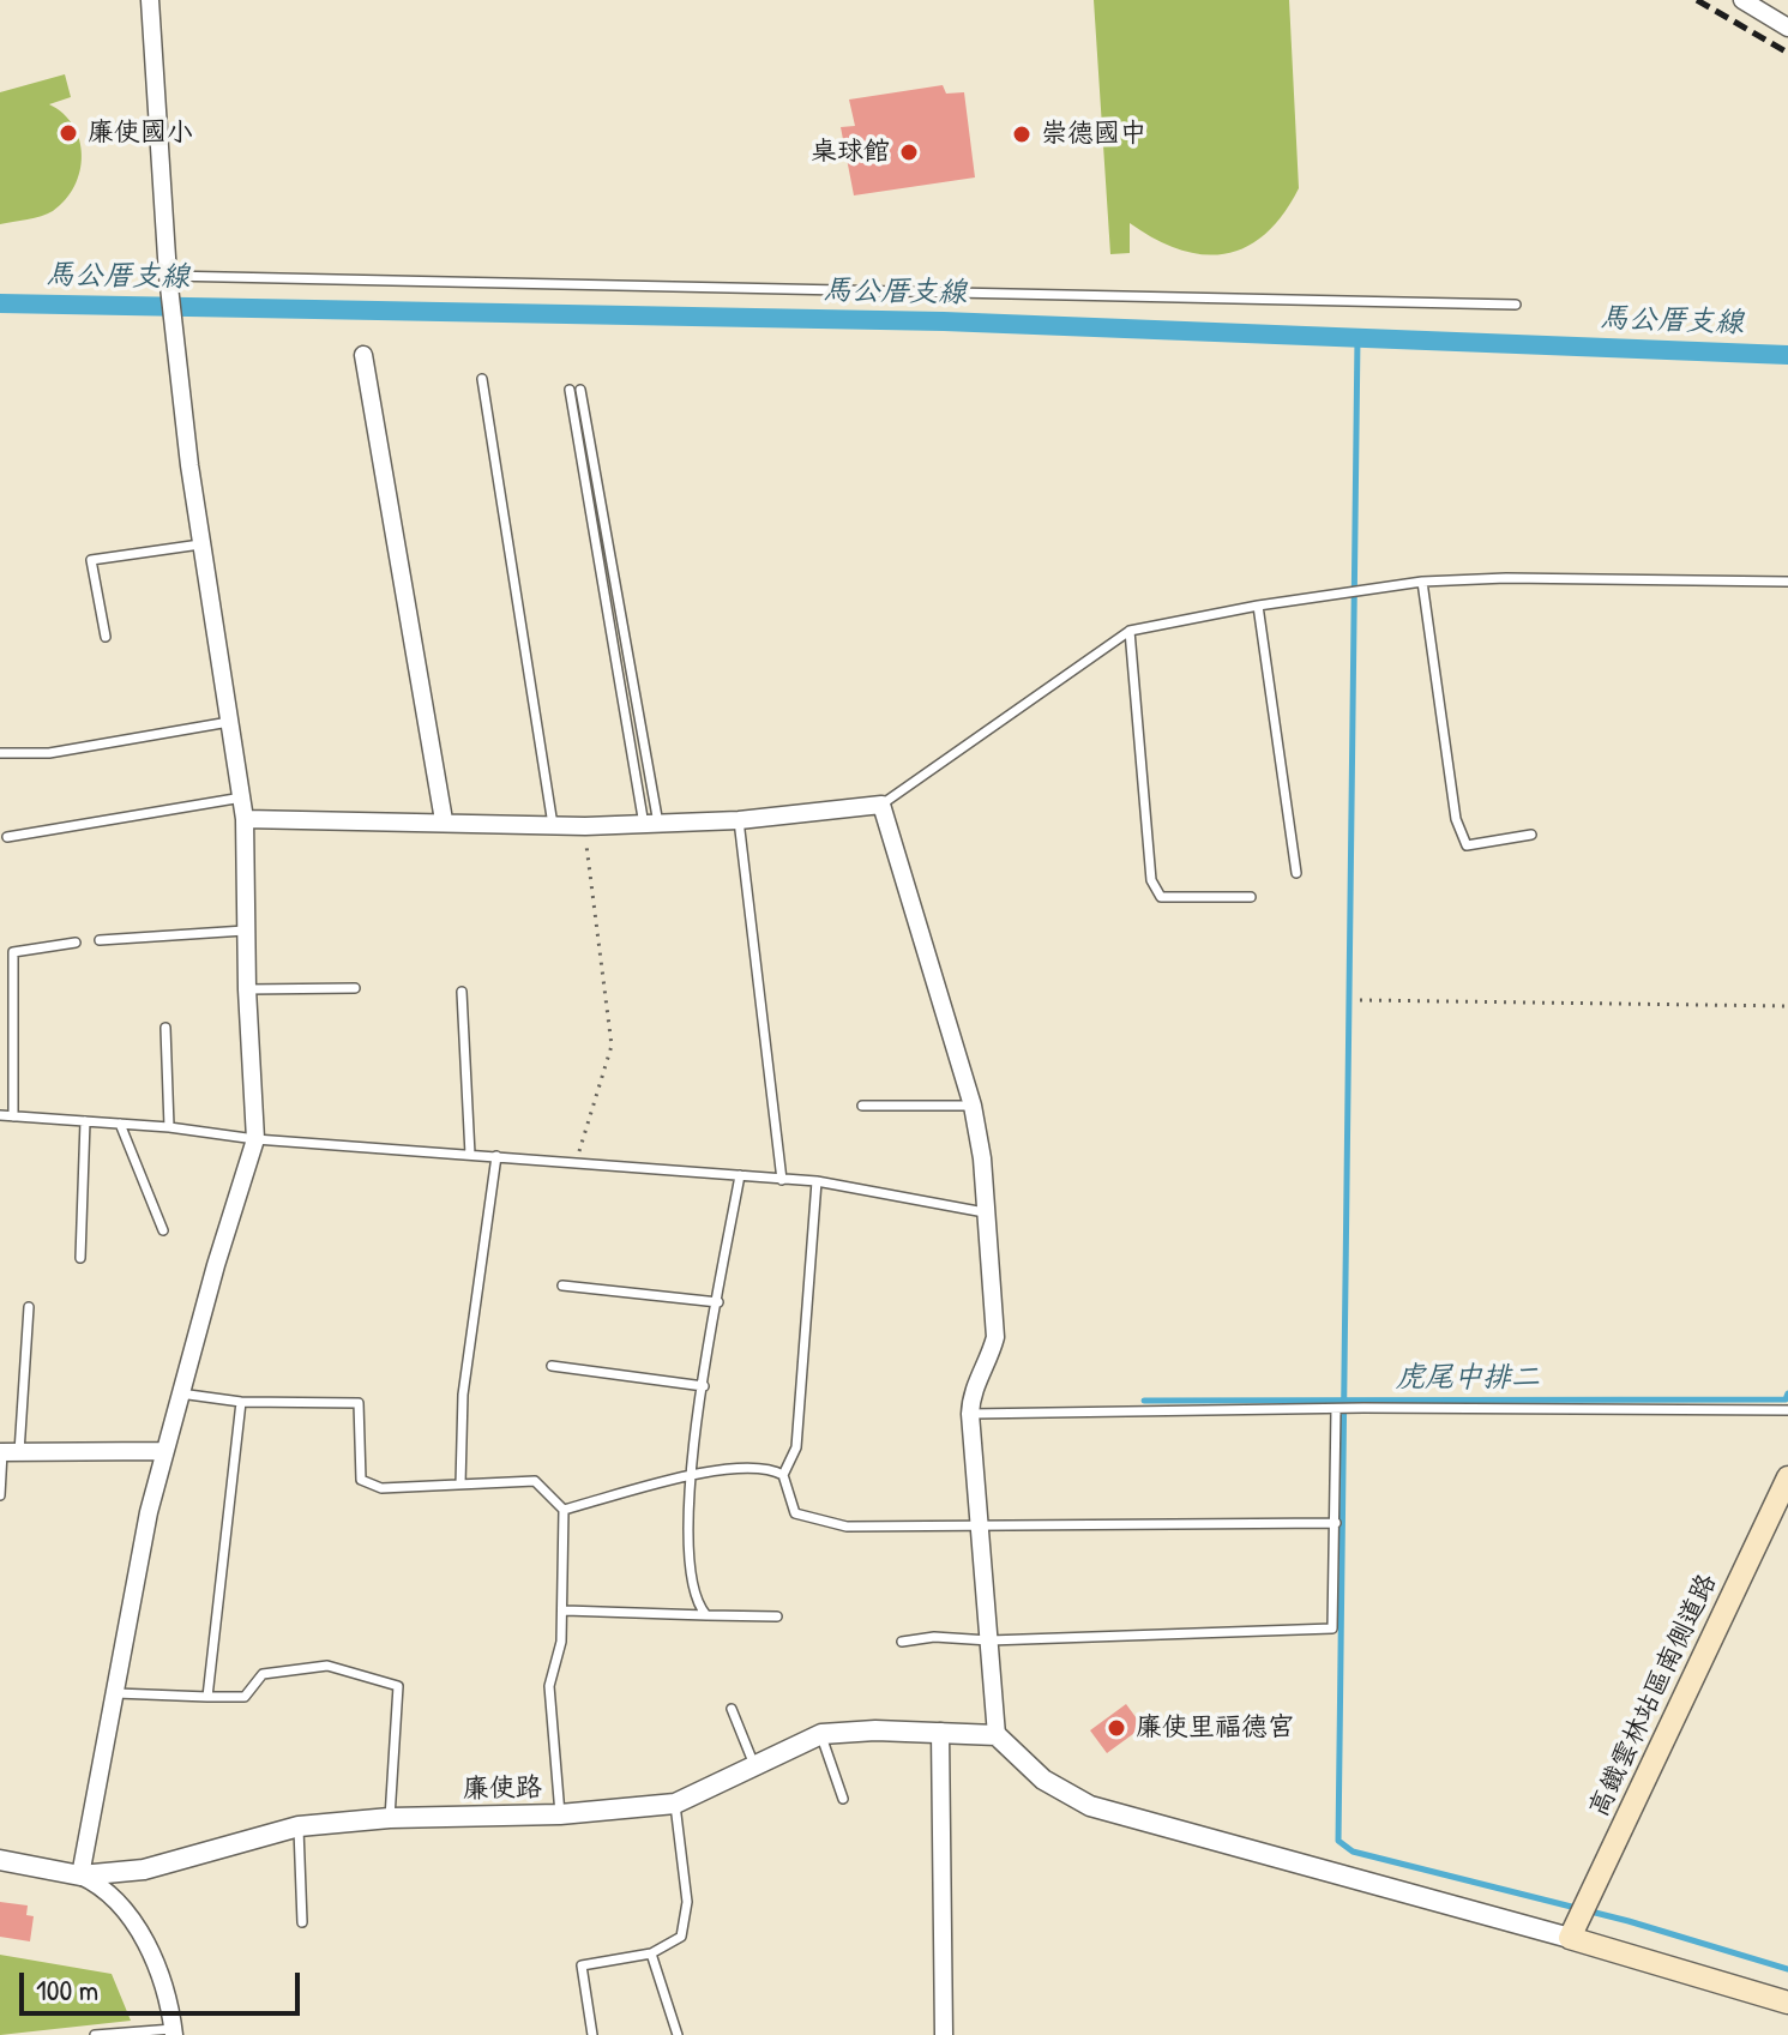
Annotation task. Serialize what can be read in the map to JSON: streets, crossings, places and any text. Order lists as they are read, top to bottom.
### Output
{
  "streets": {
    "main road": ["高鐵雲林站區南側道路"],
    "street": ["廉使路"]
  },
  "water": ["馬公厝支線", "虎尾中排二"],
  "places": [
    "廉使國小",
    "崇德國中",
    "桌球館",
    "廉使里福德宮"
  ],
  "scale_bar": "100 m"
}
